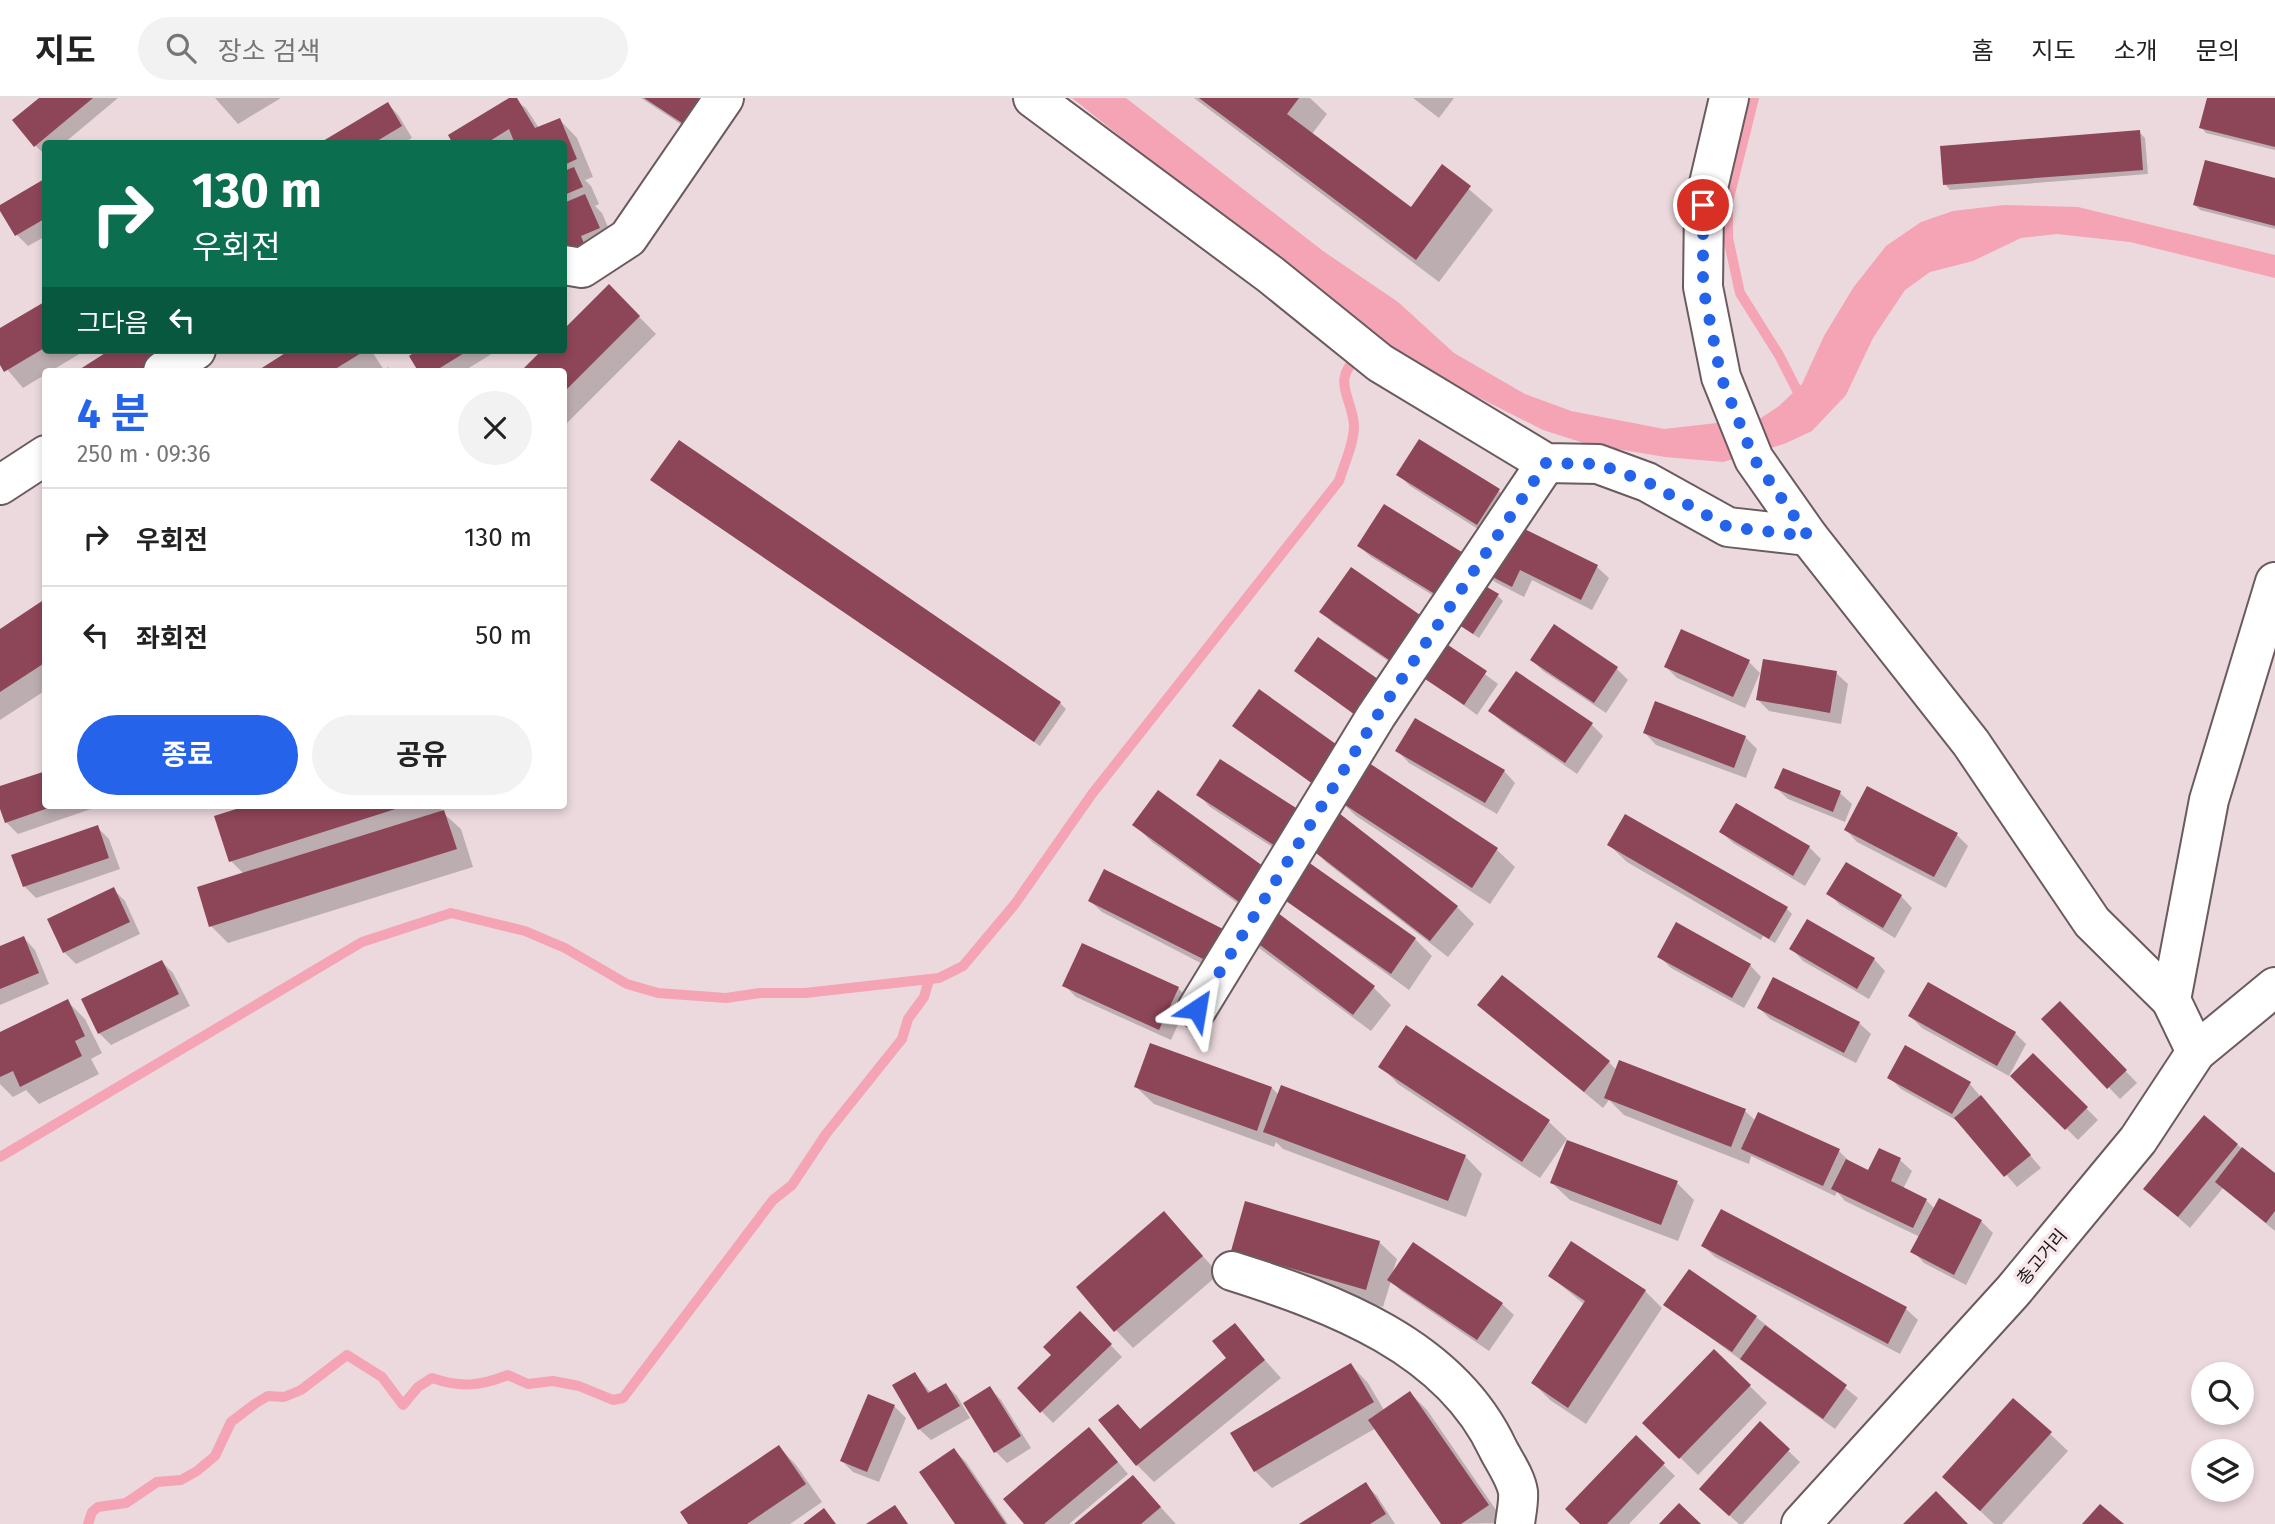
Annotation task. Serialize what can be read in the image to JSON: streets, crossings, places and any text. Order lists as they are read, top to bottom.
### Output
{
  "streets": {
    "street": ["총고거리"]
  },
  "page": {
    "header": "지도",
    "search": "장소 검색",
    "nav": [
      "홈",
      "지도",
      "소개",
      "문의"
    ],
    "turn": ["130 m", "우회전"],
    "then": "그다음",
    "heading": ["4 분", "250 m · 09:36"],
    "list": [
      {
        "name": "우회전",
        "value": "130 m"
      },
      {
        "name": "좌회전",
        "value": "50 m"
      }
    ],
    "buttons": ["종료", "공유"]
  }
}
